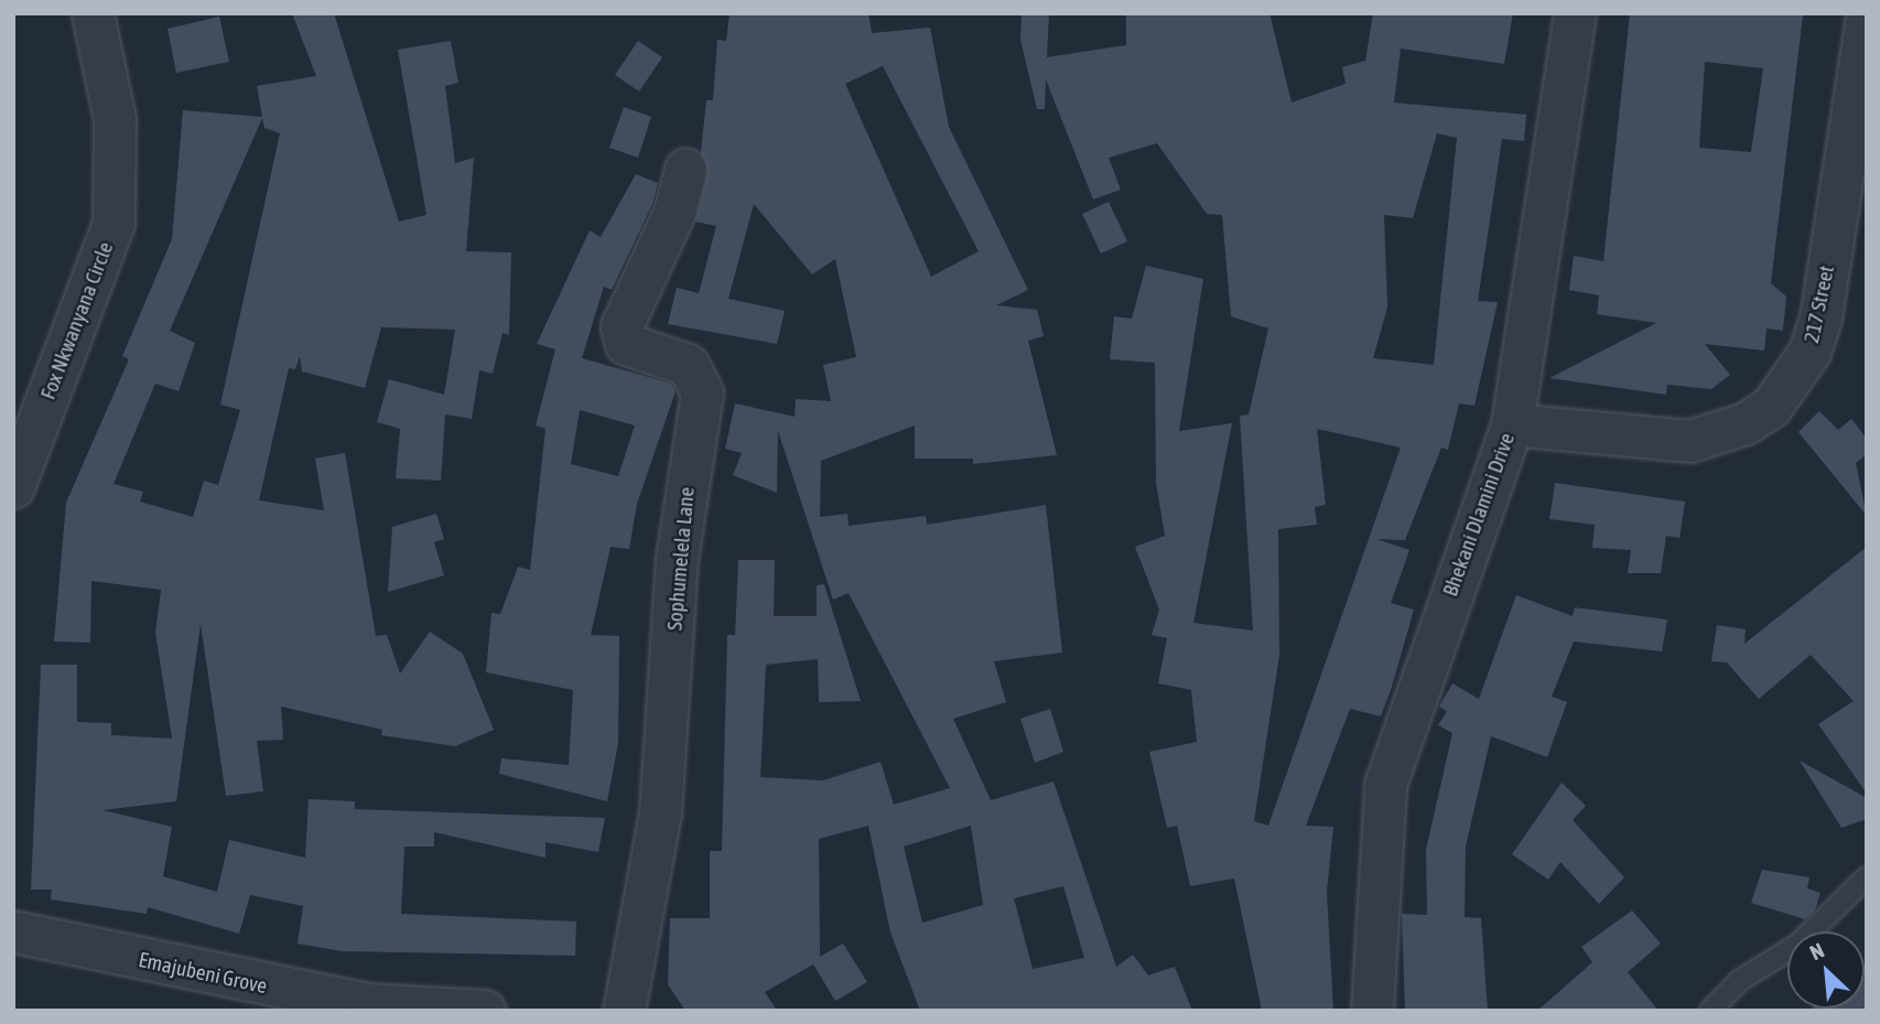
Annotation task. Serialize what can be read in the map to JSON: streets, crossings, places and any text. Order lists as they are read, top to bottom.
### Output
{
  "streets": {
    "street": [
      "217 Street",
      "Fox Nkwanyana Circle",
      "Bhekani Dlamini Drive",
      "Sophumelela Lane",
      "Emajubeni Grove"
    ]
  },
  "crossings": [
    ["217 Street", "Bhekani Dlamini Drive"]
  ],
  "north": "top left"
}
